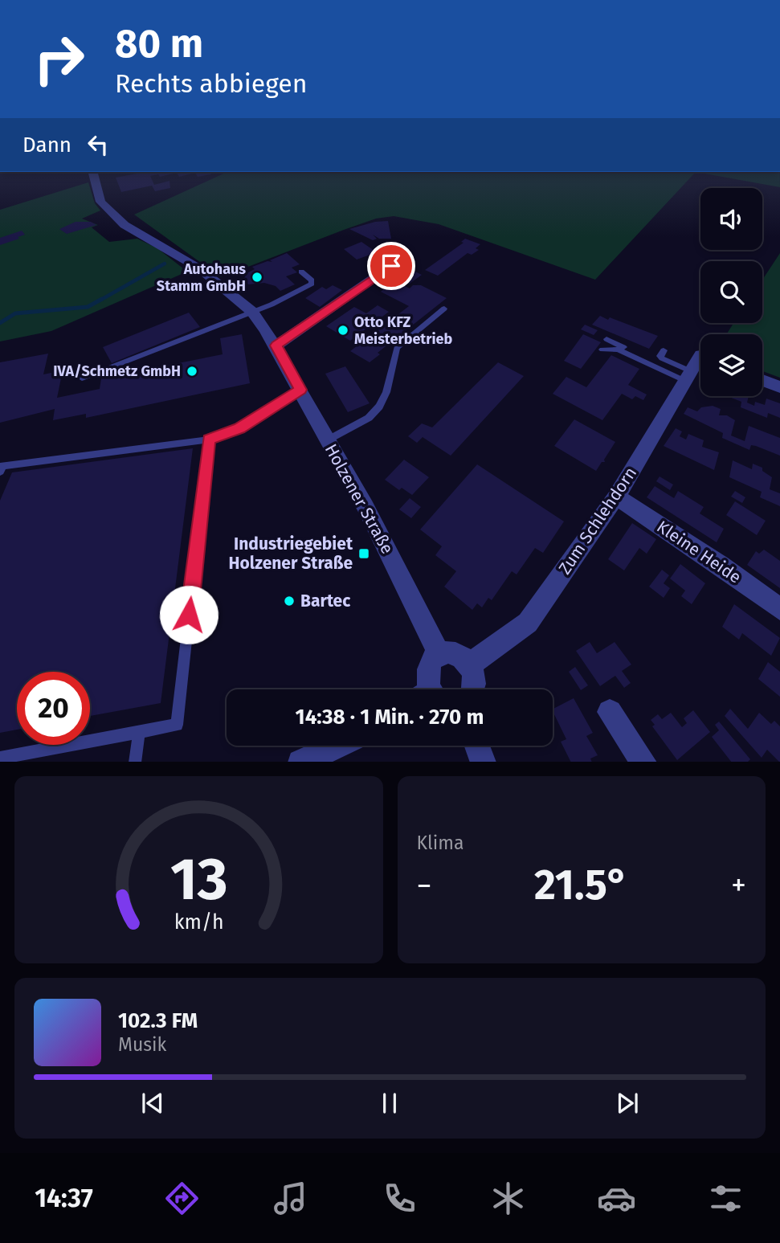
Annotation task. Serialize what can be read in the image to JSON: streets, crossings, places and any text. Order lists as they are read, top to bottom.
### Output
{
  "streets": {
    "street": ["Holzener Straße", "Zum Schlehdorn", "Kleine Heide"]
  },
  "crossings": [
    ["Zum Schlehdorn", "Kleine Heide"]
  ],
  "places": {
    "other": [
      "Autohaus Stamm GmbH",
      "Otto KFZ Meisterbetrieb",
      "IVA/Schmetz GmbH",
      "Bartec"
    ],
    "transit": ["Industriegebiet Holzener Straße"]
  },
  "page": {
    "turn": ["80 m", "Rechts abbiegen"],
    "then": "Dann",
    "limit": "20",
    "trip": "14:38 · 1 Min. · 270 m",
    "tile": "Klima",
    "heat": ["−", "21.5°", "+"],
    "song": ["102.3 FM", "Musik"],
    "tabs": "14:37",
    "gauge": ["13", "km/h"]
  }
}
